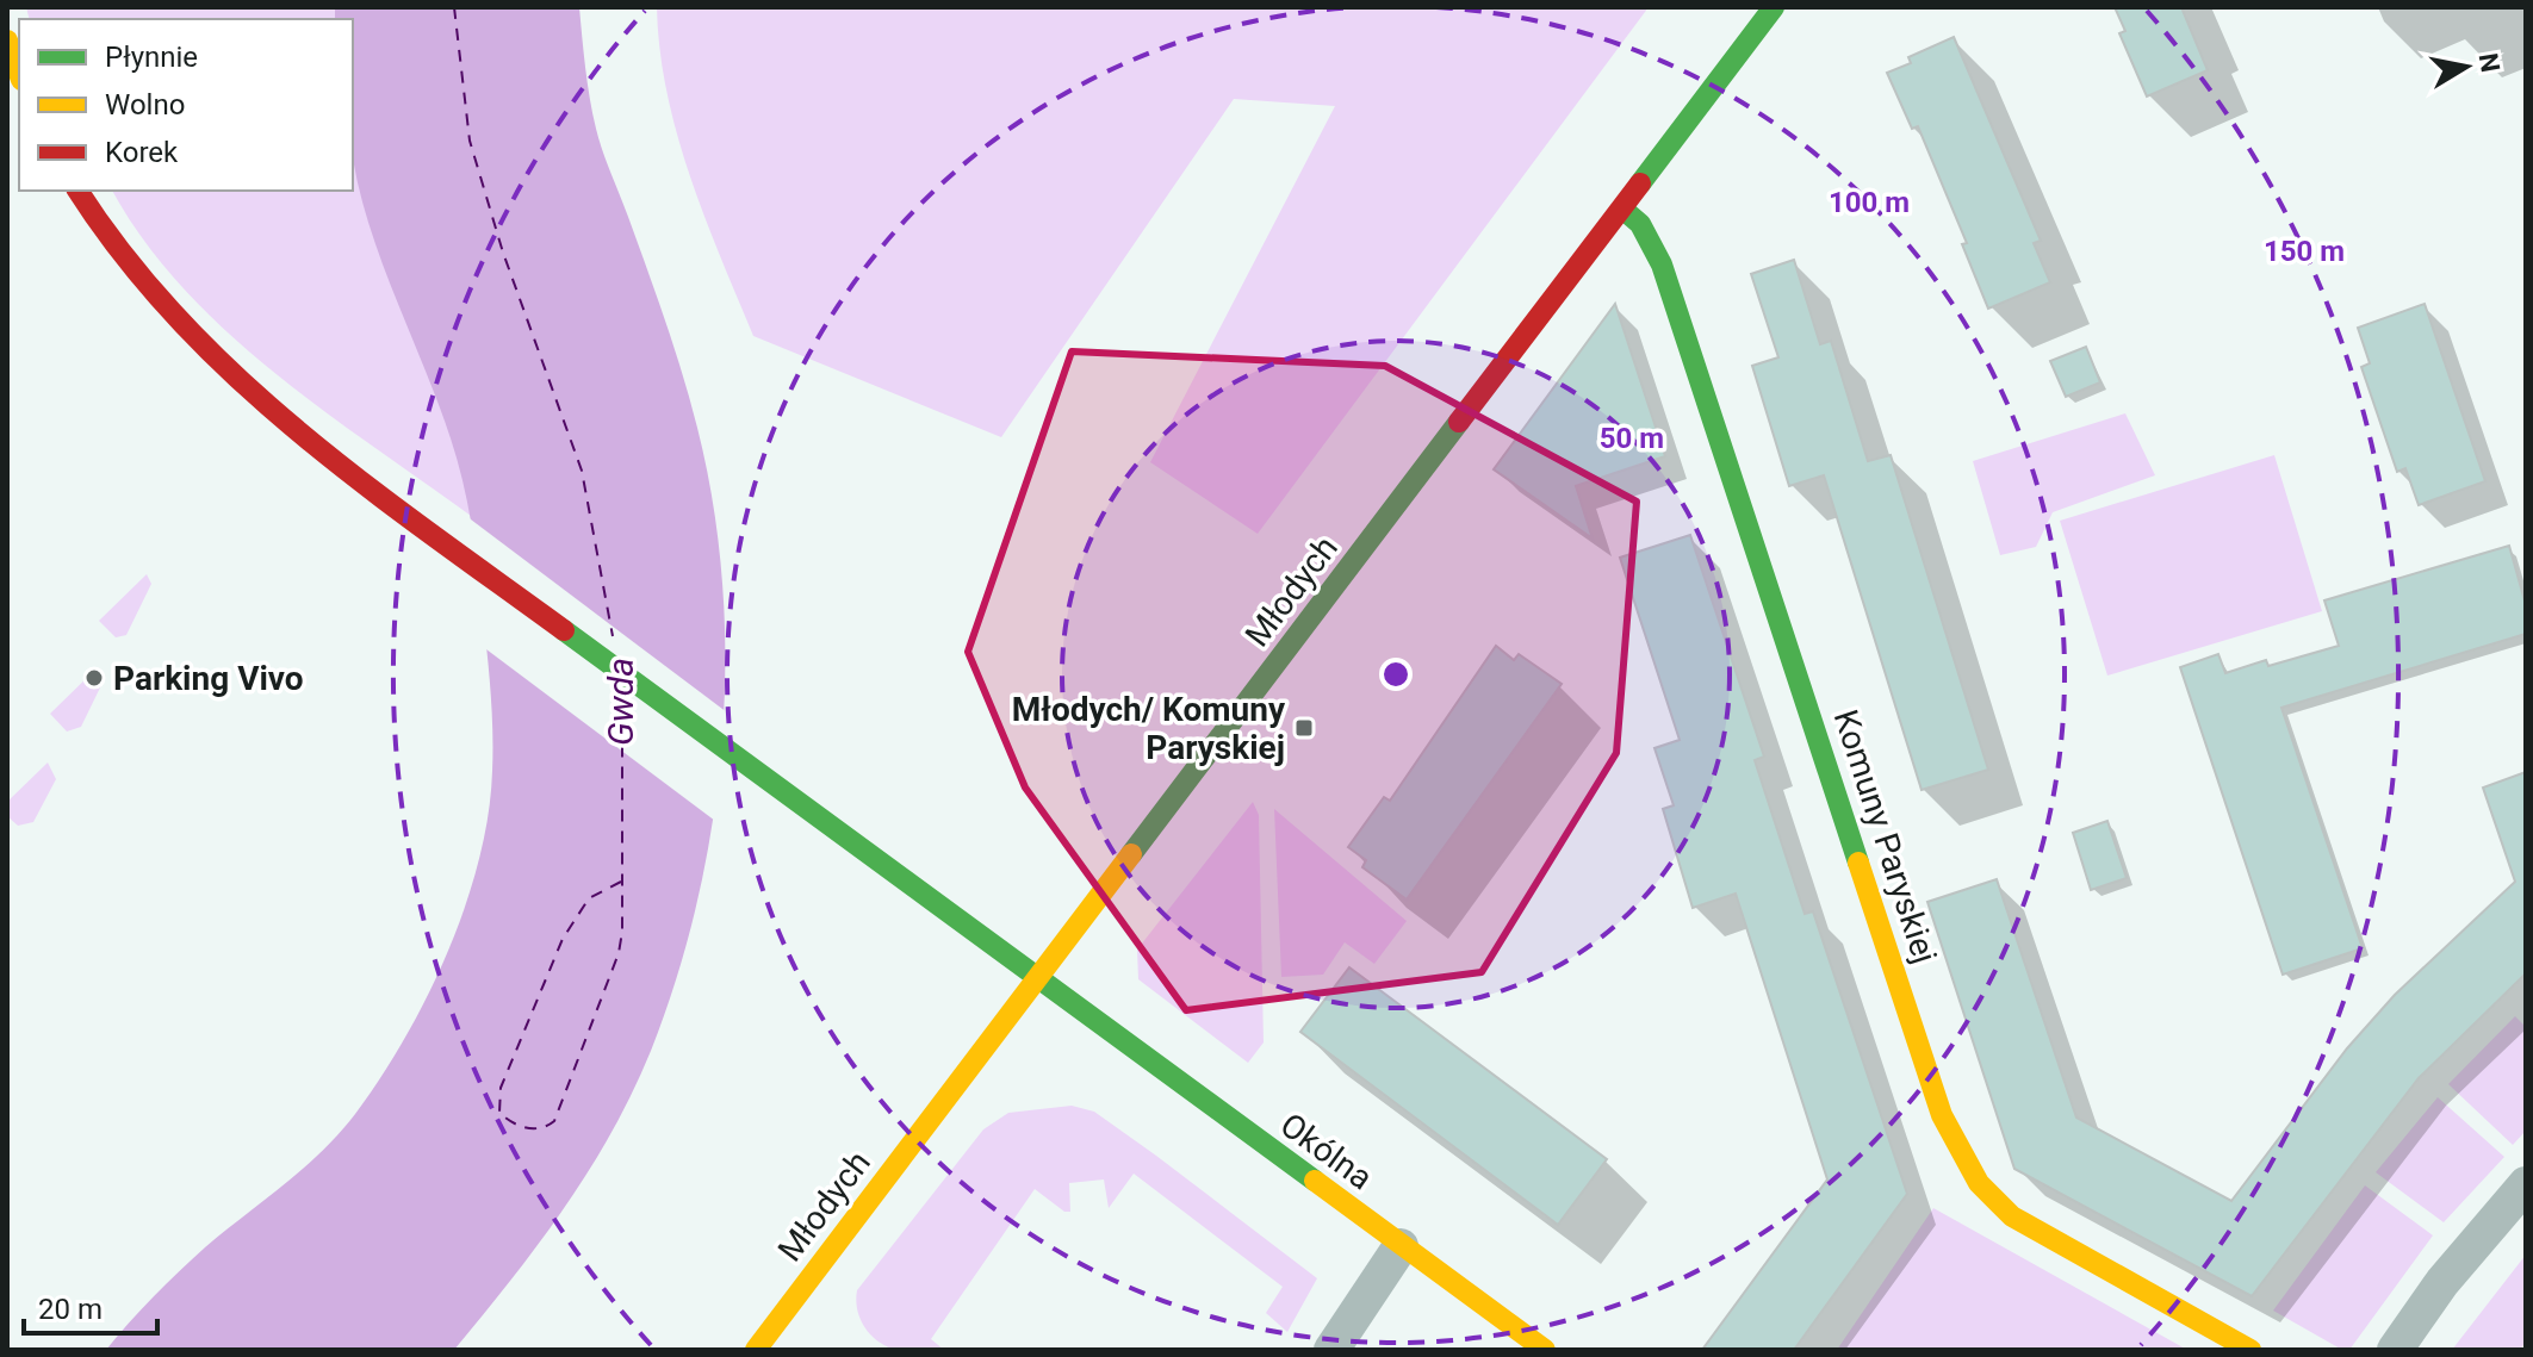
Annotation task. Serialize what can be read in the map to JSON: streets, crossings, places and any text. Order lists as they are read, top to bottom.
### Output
{
  "streets": {
    "street": ["Młodych", "Komuny Paryskiej", "Okólna"]
  },
  "crossings": [
    ["Młodych", "Komuny Paryskiej"],
    ["Młodych", "Okólna"]
  ],
  "water": ["Gwda"],
  "places": {
    "other": ["Parking Vivo"],
    "transit": ["Młodych/ Komuny Paryskiej"]
  },
  "legend": ["Płynnie", "Wolno", "Korek"],
  "scale_bar": "20 m",
  "north": "right",
  "rings": ["100 m", "150 m", "50 m"]
}
